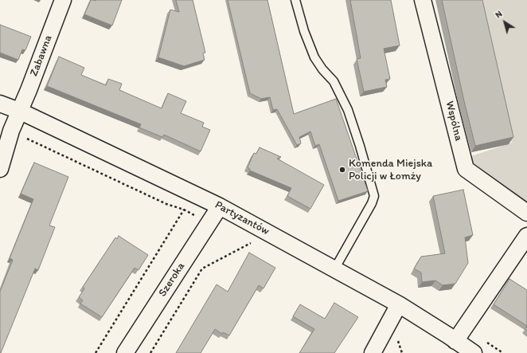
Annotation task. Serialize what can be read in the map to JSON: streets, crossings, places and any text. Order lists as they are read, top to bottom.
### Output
{
  "streets": {
    "street": [
      "Zabawna",
      "Wspólna",
      "Partyzantów",
      "Szeroka"
    ]
  },
  "crossings": [
    ["Zabawna", "Partyzantów"],
    ["Partyzantów", "Szeroka"]
  ],
  "places": ["Komenda Miejska Policji w Łomży"],
  "north": "top left"
}
